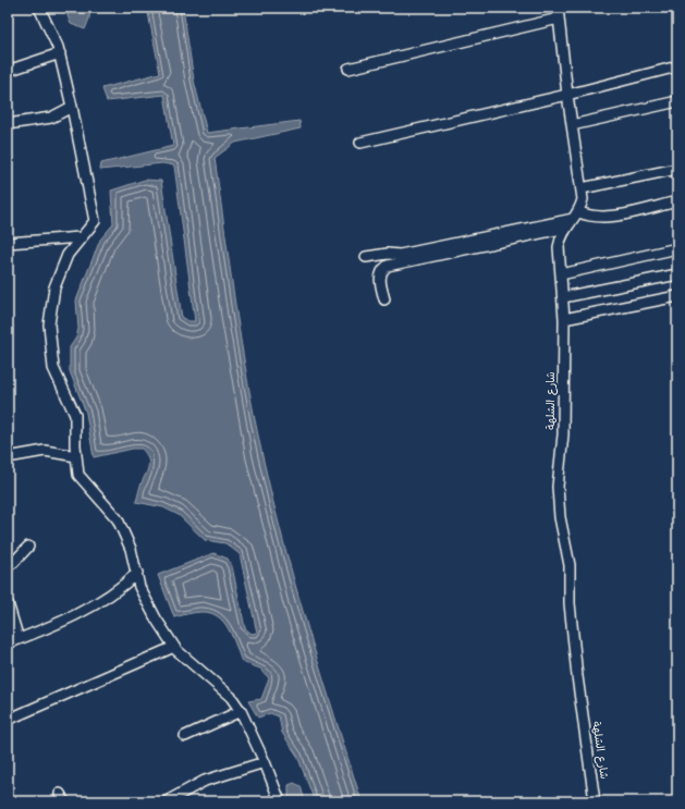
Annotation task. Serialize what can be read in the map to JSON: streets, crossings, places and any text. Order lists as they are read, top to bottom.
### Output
{
  "streets": {
    "street": ["شارع الشلهة"]
  }
}
